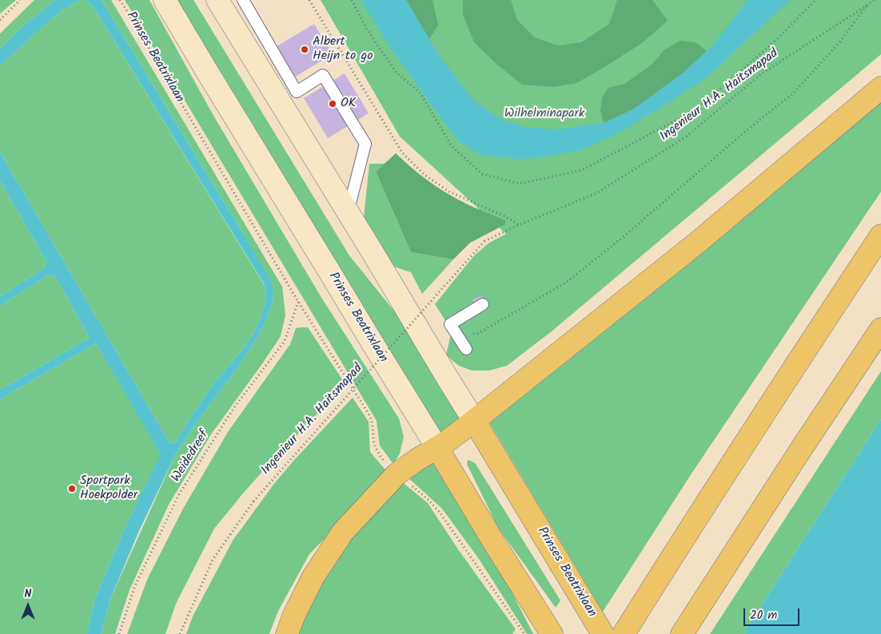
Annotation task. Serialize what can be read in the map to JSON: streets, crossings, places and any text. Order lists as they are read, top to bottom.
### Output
{
  "streets": {
    "main road": ["Prinses Beatrixlaan"],
    "path": ["Ingenieur H.A. Haitsmapad", "Weidedreef"]
  },
  "crossings": [
    ["Prinses Beatrixlaan", "Weidedreef"]
  ],
  "parks": ["Wilhelminapark"],
  "places": ["Albert Heijn to go", "OK", "Sportpark Hoekpolder"],
  "scale_bar": "20 m",
  "north": "top"
}
